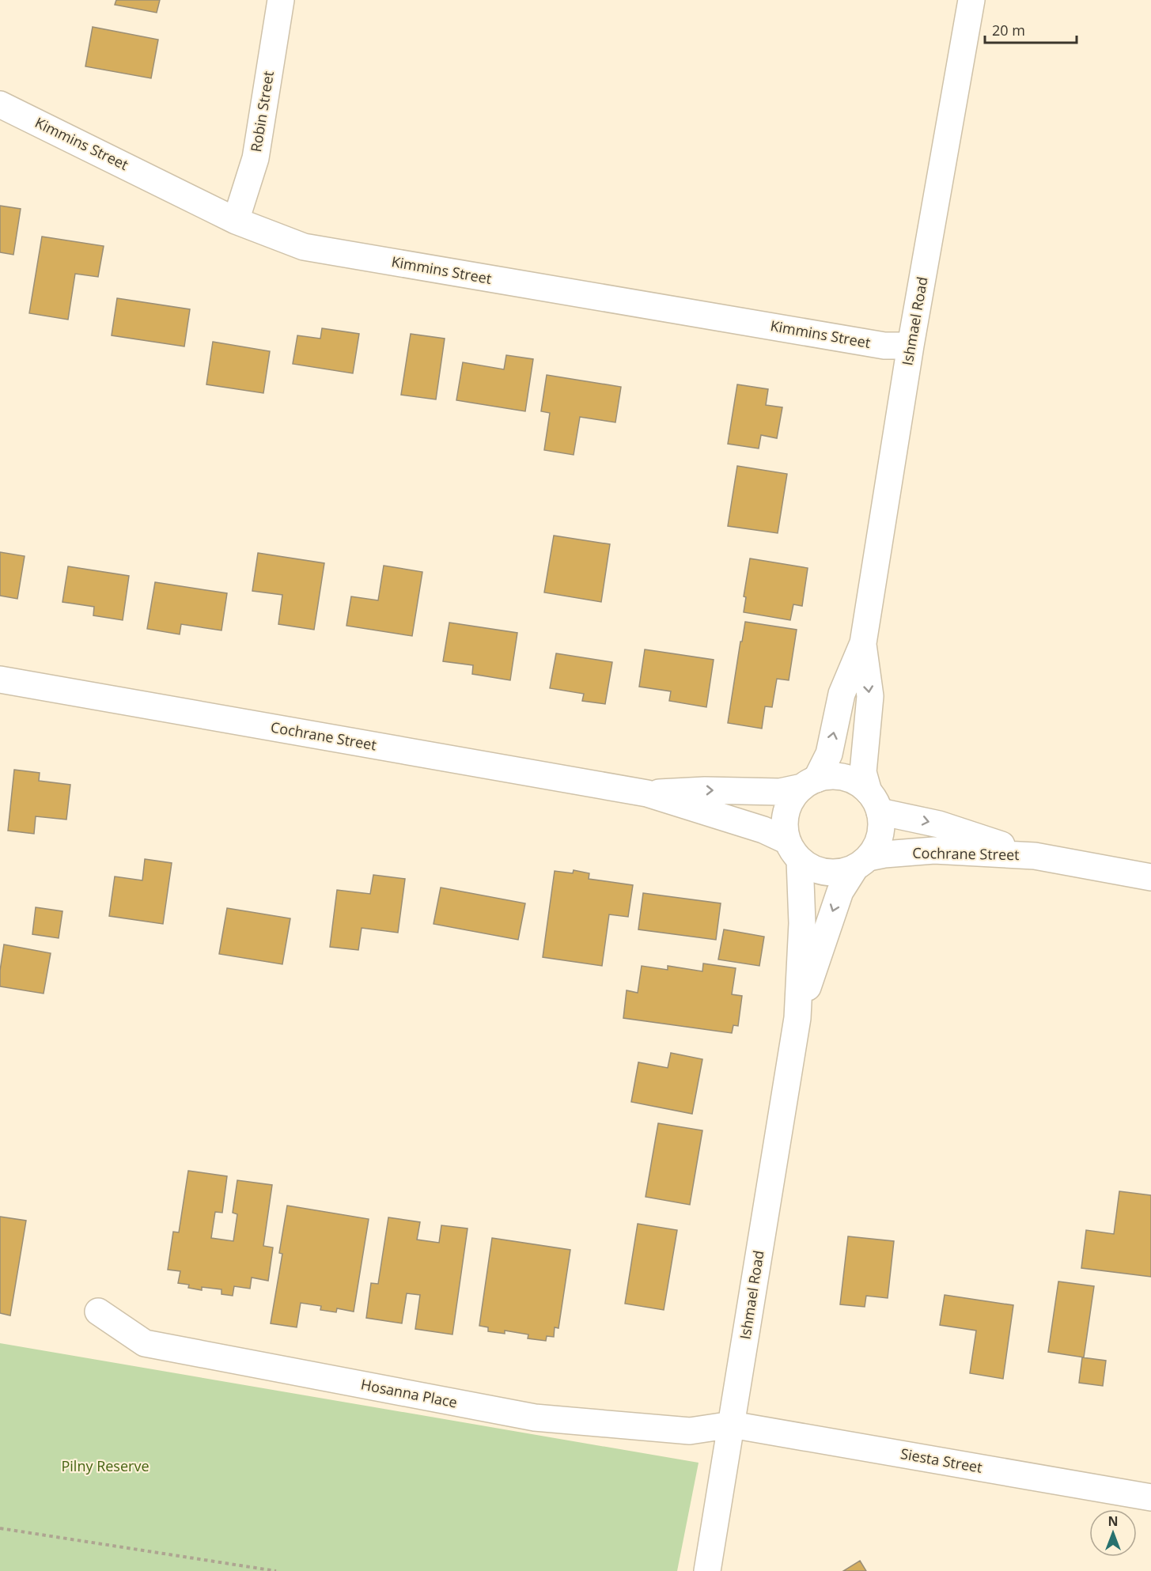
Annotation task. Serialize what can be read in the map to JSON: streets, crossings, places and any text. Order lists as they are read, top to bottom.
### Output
{
  "streets": {
    "street": [
      "Robin Street",
      "Kimmins Street",
      "Ishmael Road",
      "Cochrane Street",
      "Hosanna Place",
      "Siesta Street"
    ]
  },
  "crossings": [
    ["Robin Street", "Kimmins Street"],
    ["Kimmins Street", "Ishmael Road"],
    ["Ishmael Road", "Cochrane Street"],
    ["Ishmael Road", "Hosanna Place"],
    ["Ishmael Road", "Siesta Street"],
    ["Hosanna Place", "Siesta Street"]
  ],
  "parks": ["Pilny Reserve"],
  "scale_bar": "20 m",
  "north": "top"
}
